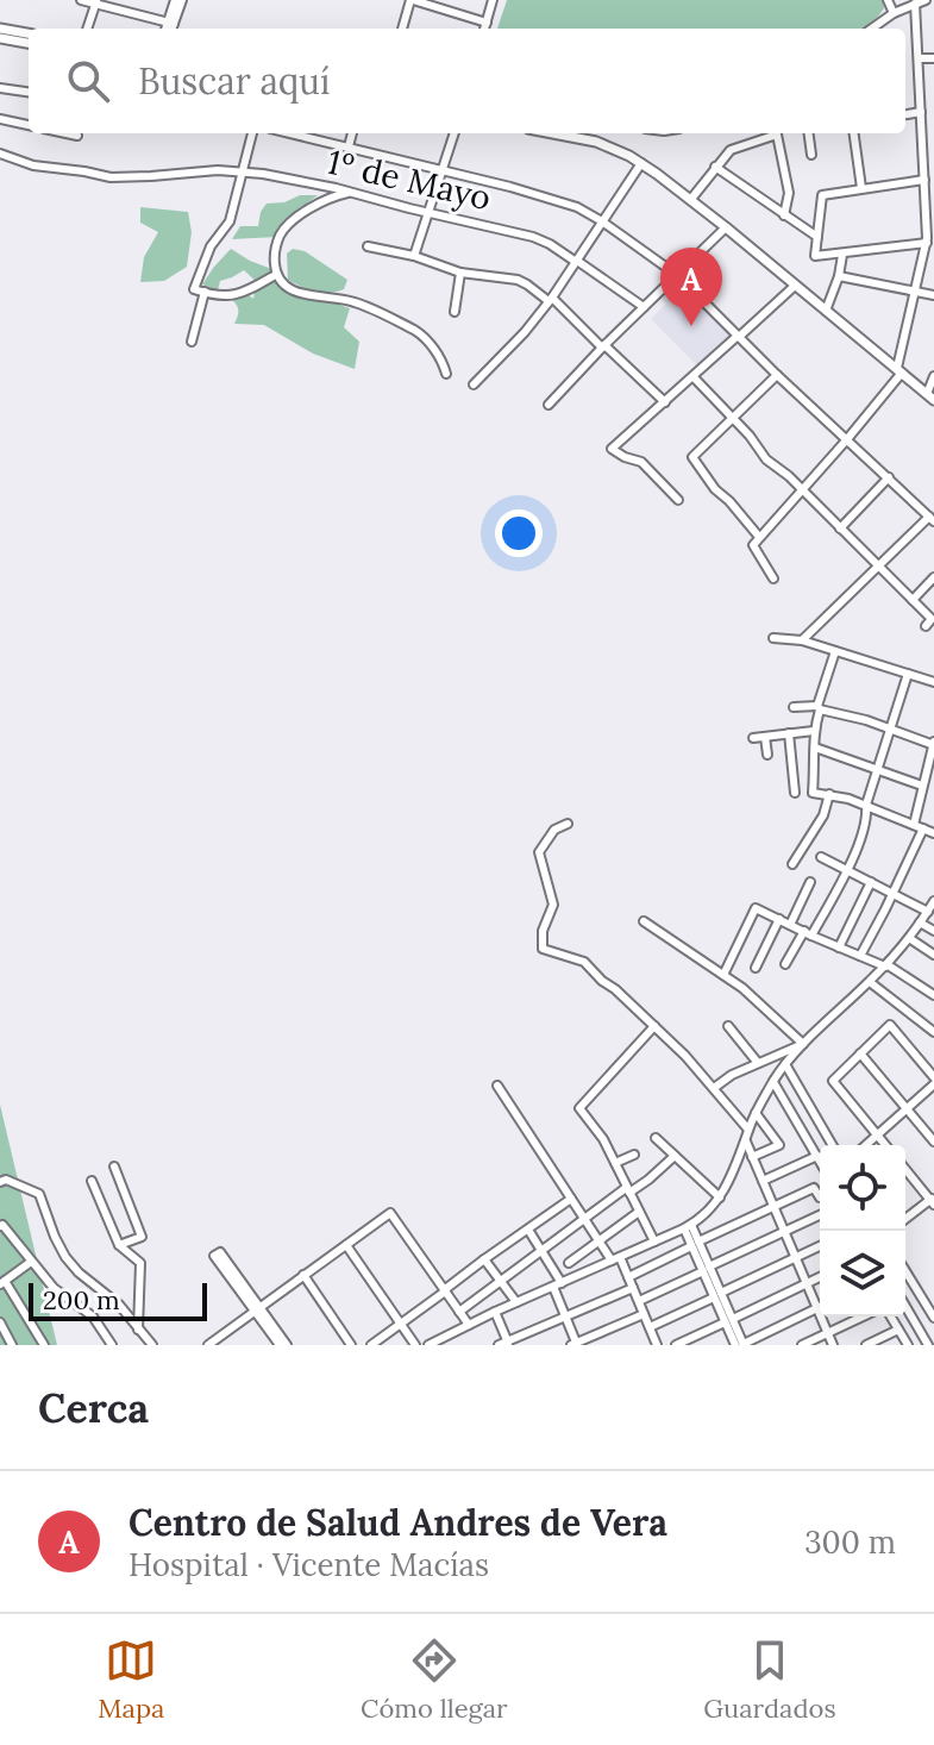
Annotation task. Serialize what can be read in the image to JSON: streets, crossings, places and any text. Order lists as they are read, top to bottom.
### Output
{
  "streets": {
    "street": ["1º de Mayo"]
  },
  "scale_bar": "200 m",
  "page": {
    "search": "Buscar aquí",
    "pins": "A",
    "scale": "200 m",
    "heading": "Cerca",
    "list": [
      {
        "mark": "A",
        "name": "Centro de Salud Andres de Vera",
        "note": "Hospital · Vicente Macías",
        "value": "300 m"
      }
    ],
    "nav": ["Mapa", "Cómo llegar", "Guardados"]
  }
}
